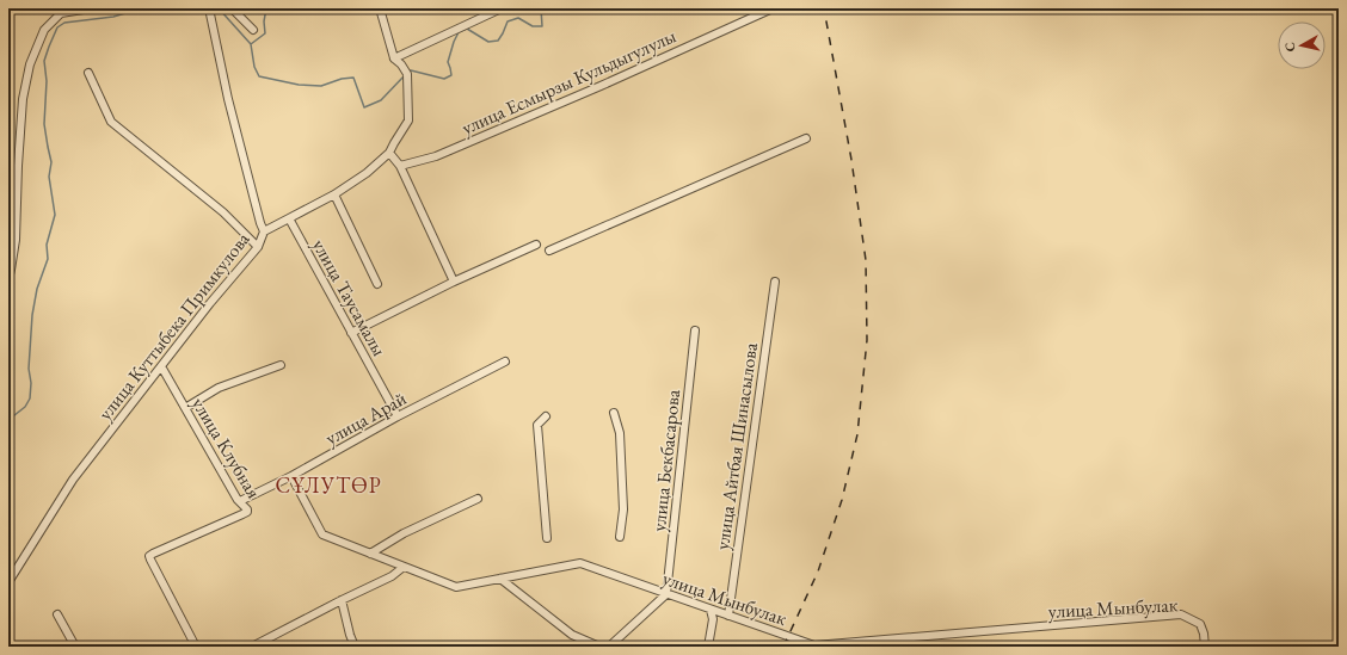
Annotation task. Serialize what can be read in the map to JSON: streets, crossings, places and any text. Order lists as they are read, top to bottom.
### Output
{
  "streets": {
    "street": [
      "улица Есмырзы Кульдыгулулы",
      "улица Таусамалы",
      "улица Куттыбека Примкулова",
      "улица Арай",
      "улица Айтбая Шинасылова",
      "улица Клубная",
      "улица Бекбасарова",
      "улица Мынбулак"
    ]
  },
  "crossings": [
    ["улица Таусамалы", "улица Арай"],
    ["улица Куттыбека Примкулова", "улица Клубная"],
    ["улица Арай", "улица Клубная"],
    ["улица Арай", "улица Мынбулак"],
    ["улица Айтбая Шинасылова", "улица Мынбулак"],
    ["улица Бекбасарова", "улица Мынбулак"]
  ],
  "districts": ["СҰЛУТӨР"],
  "north": "left"
}
